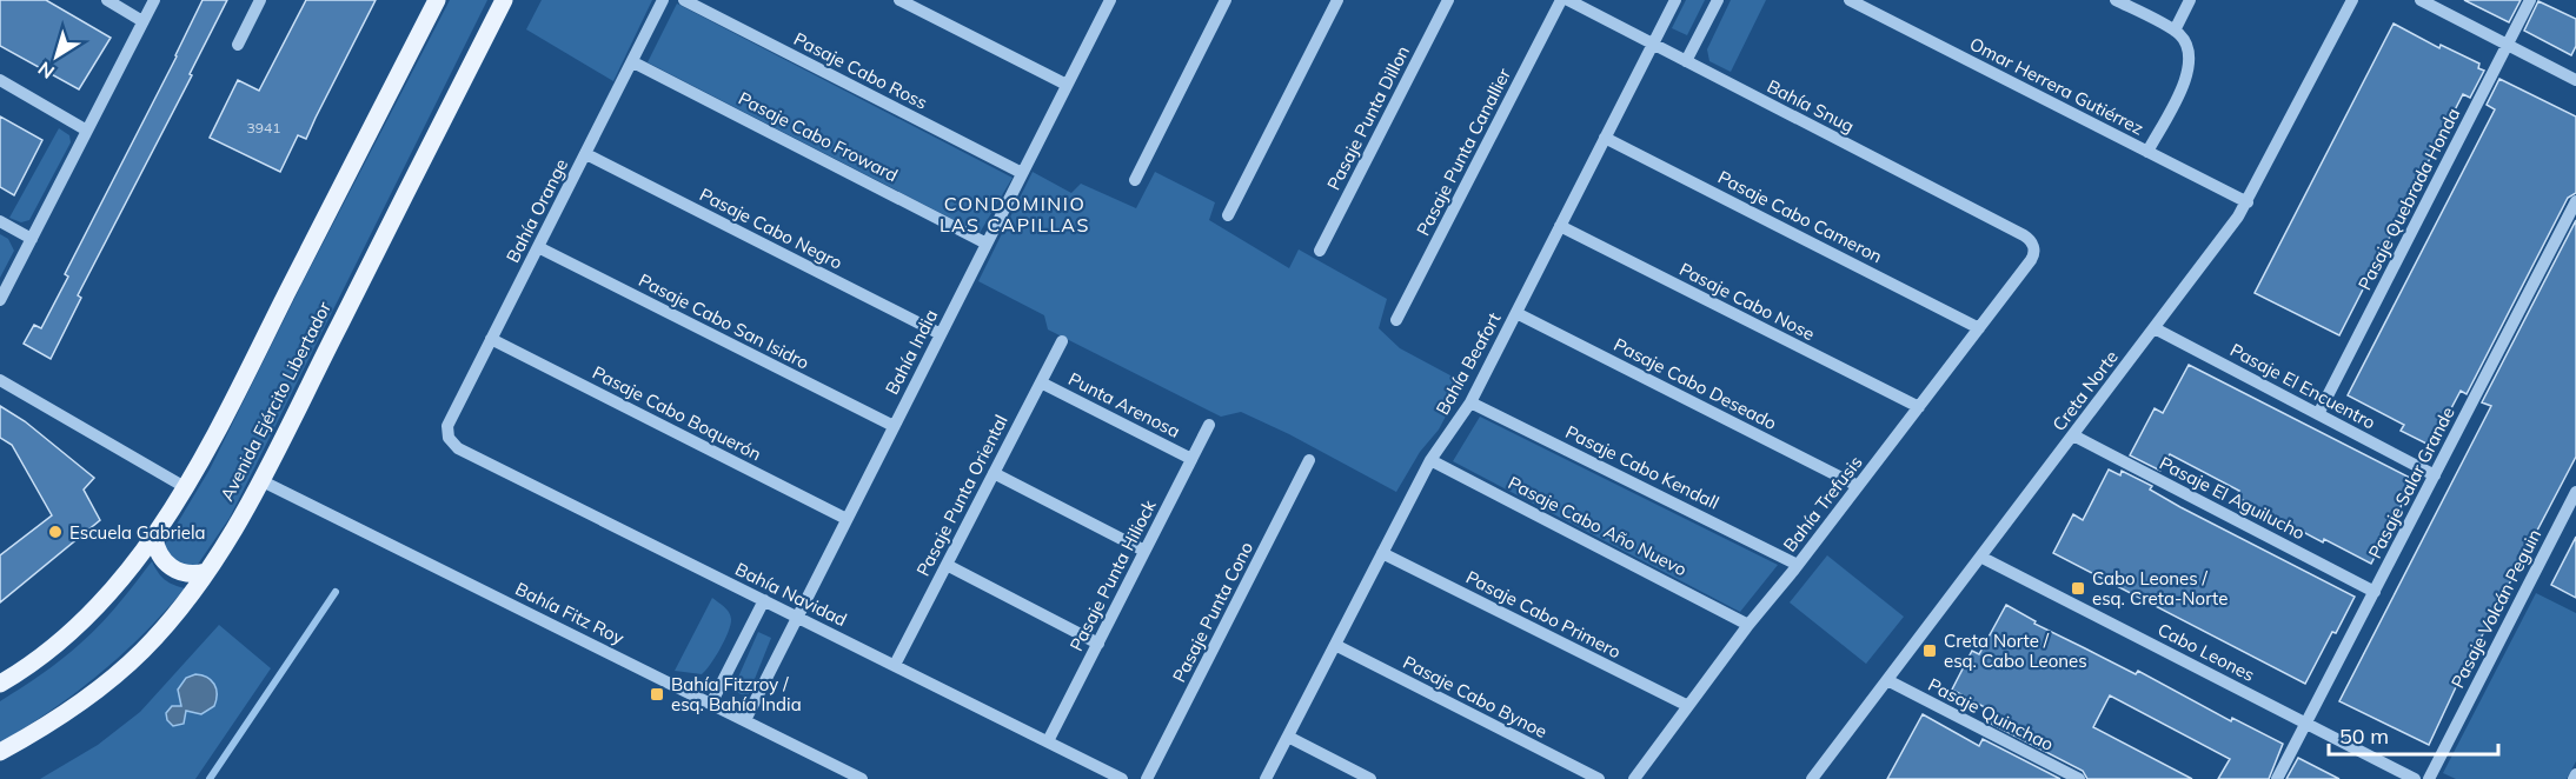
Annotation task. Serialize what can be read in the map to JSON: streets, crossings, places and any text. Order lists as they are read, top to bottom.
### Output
{
  "streets": {
    "main road": ["Avenida Ejército Libertador"],
    "street": [
      "Pasaje Cabo Ross",
      "Omar Herrera Gutiérrez",
      "Bahía Snug",
      "Pasaje Punta Dillon",
      "Pasaje Cabo Froward",
      "Pasaje Punta Canallier",
      "Pasaje Quebrada Honda",
      "Bahía Orange",
      "Pasaje Cabo Cameron",
      "Pasaje Cabo Negro",
      "Pasaje Cabo Nose",
      "Pasaje Cabo San Isidro",
      "Bahía India",
      "Bahía Beafort",
      "Pasaje Cabo Deseado",
      "Pasaje El Encuentro",
      "Creta Norte",
      "Punta Arenosa",
      "Pasaje Cabo Boquerón",
      "Pasaje Cabo Kendall",
      "Pasaje Salar Grande",
      "Pasaje Punta Oriental",
      "Pasaje El Aguilucho",
      "Bahía Trefusis",
      "Pasaje Cabo Año Nuevo",
      "Pasaje Punta Hiliock",
      "Bahía Navidad",
      "Pasaje Volcán Peguin",
      "Pasaje Punta Cono",
      "Bahía Fitz Roy",
      "Pasaje Cabo Primero",
      "Cabo Leones",
      "Pasaje Cabo Bynoe",
      "Pasaje Quinchao"
    ]
  },
  "crossings": [
    ["Pasaje Cabo Ross", "Bahía India"],
    ["Omar Herrera Gutiérrez", "Creta Norte"],
    ["Bahía Snug", "Bahía Beafort"],
    ["Bahía Snug", "Bahía Trefusis"],
    ["Pasaje Cabo Froward", "Bahía Orange"],
    ["Pasaje Cabo Froward", "Bahía India"],
    ["Pasaje Quebrada Honda", "Pasaje El Encuentro"],
    ["Bahía Orange", "Pasaje Cabo Negro"],
    ["Bahía Orange", "Pasaje Cabo San Isidro"],
    ["Bahía Orange", "Pasaje Cabo Boquerón"],
    ["Bahía Orange", "Bahía Navidad"],
    ["Pasaje Cabo Cameron", "Bahía Beafort"],
    ["Pasaje Cabo Cameron", "Bahía Trefusis"],
    ["Pasaje Cabo Negro", "Bahía India"],
    ["Pasaje Cabo Nose", "Bahía Beafort"],
    ["Pasaje Cabo Nose", "Bahía Trefusis"],
    ["Pasaje Cabo San Isidro", "Bahía India"],
    ["Bahía India", "Pasaje Cabo Boquerón"],
    ["Bahía India", "Bahía Navidad"],
    ["Bahía India", "Bahía Fitz Roy"],
    ["Bahía Beafort", "Pasaje Cabo Deseado"],
    ["Bahía Beafort", "Pasaje Cabo Kendall"],
    ["Bahía Beafort", "Pasaje Cabo Año Nuevo"],
    ["Bahía Beafort", "Pasaje Cabo Primero"],
    ["Bahía Beafort", "Pasaje Cabo Bynoe"],
    ["Pasaje Cabo Deseado", "Bahía Trefusis"],
    ["Pasaje El Encuentro", "Creta Norte"],
    ["Pasaje El Encuentro", "Pasaje Salar Grande"],
    ["Creta Norte", "Pasaje El Aguilucho"],
    ["Creta Norte", "Cabo Leones"],
    ["Creta Norte", "Pasaje Quinchao"],
    ["Avenida Ejército Libertador", "Bahía Fitz Roy"],
    ["Punta Arenosa", "Pasaje Punta Oriental"],
    ["Punta Arenosa", "Pasaje Punta Hiliock"],
    ["Pasaje Cabo Kendall", "Bahía Trefusis"],
    ["Pasaje Salar Grande", "Pasaje El Aguilucho"],
    ["Pasaje Salar Grande", "Cabo Leones"],
    ["Pasaje Punta Oriental", "Bahía Navidad"],
    ["Bahía Trefusis", "Pasaje Cabo Año Nuevo"],
    ["Bahía Trefusis", "Pasaje Cabo Primero"],
    ["Pasaje Punta Hiliock", "Bahía Navidad"]
  ],
  "districts": ["CONDOMINIO LAS CAPILLAS"],
  "places": {
    "other": ["Escuela Gabriela"],
    "transit": ["Cabo Leones / esq. Creta-Norte", "Creta Norte / esq. Cabo Leones", "Bahía Fitzroy / esq. Bahía India"]
  },
  "house_numbers": ["3941"],
  "scale_bar": "50 m",
  "north": "bottom left"
}
